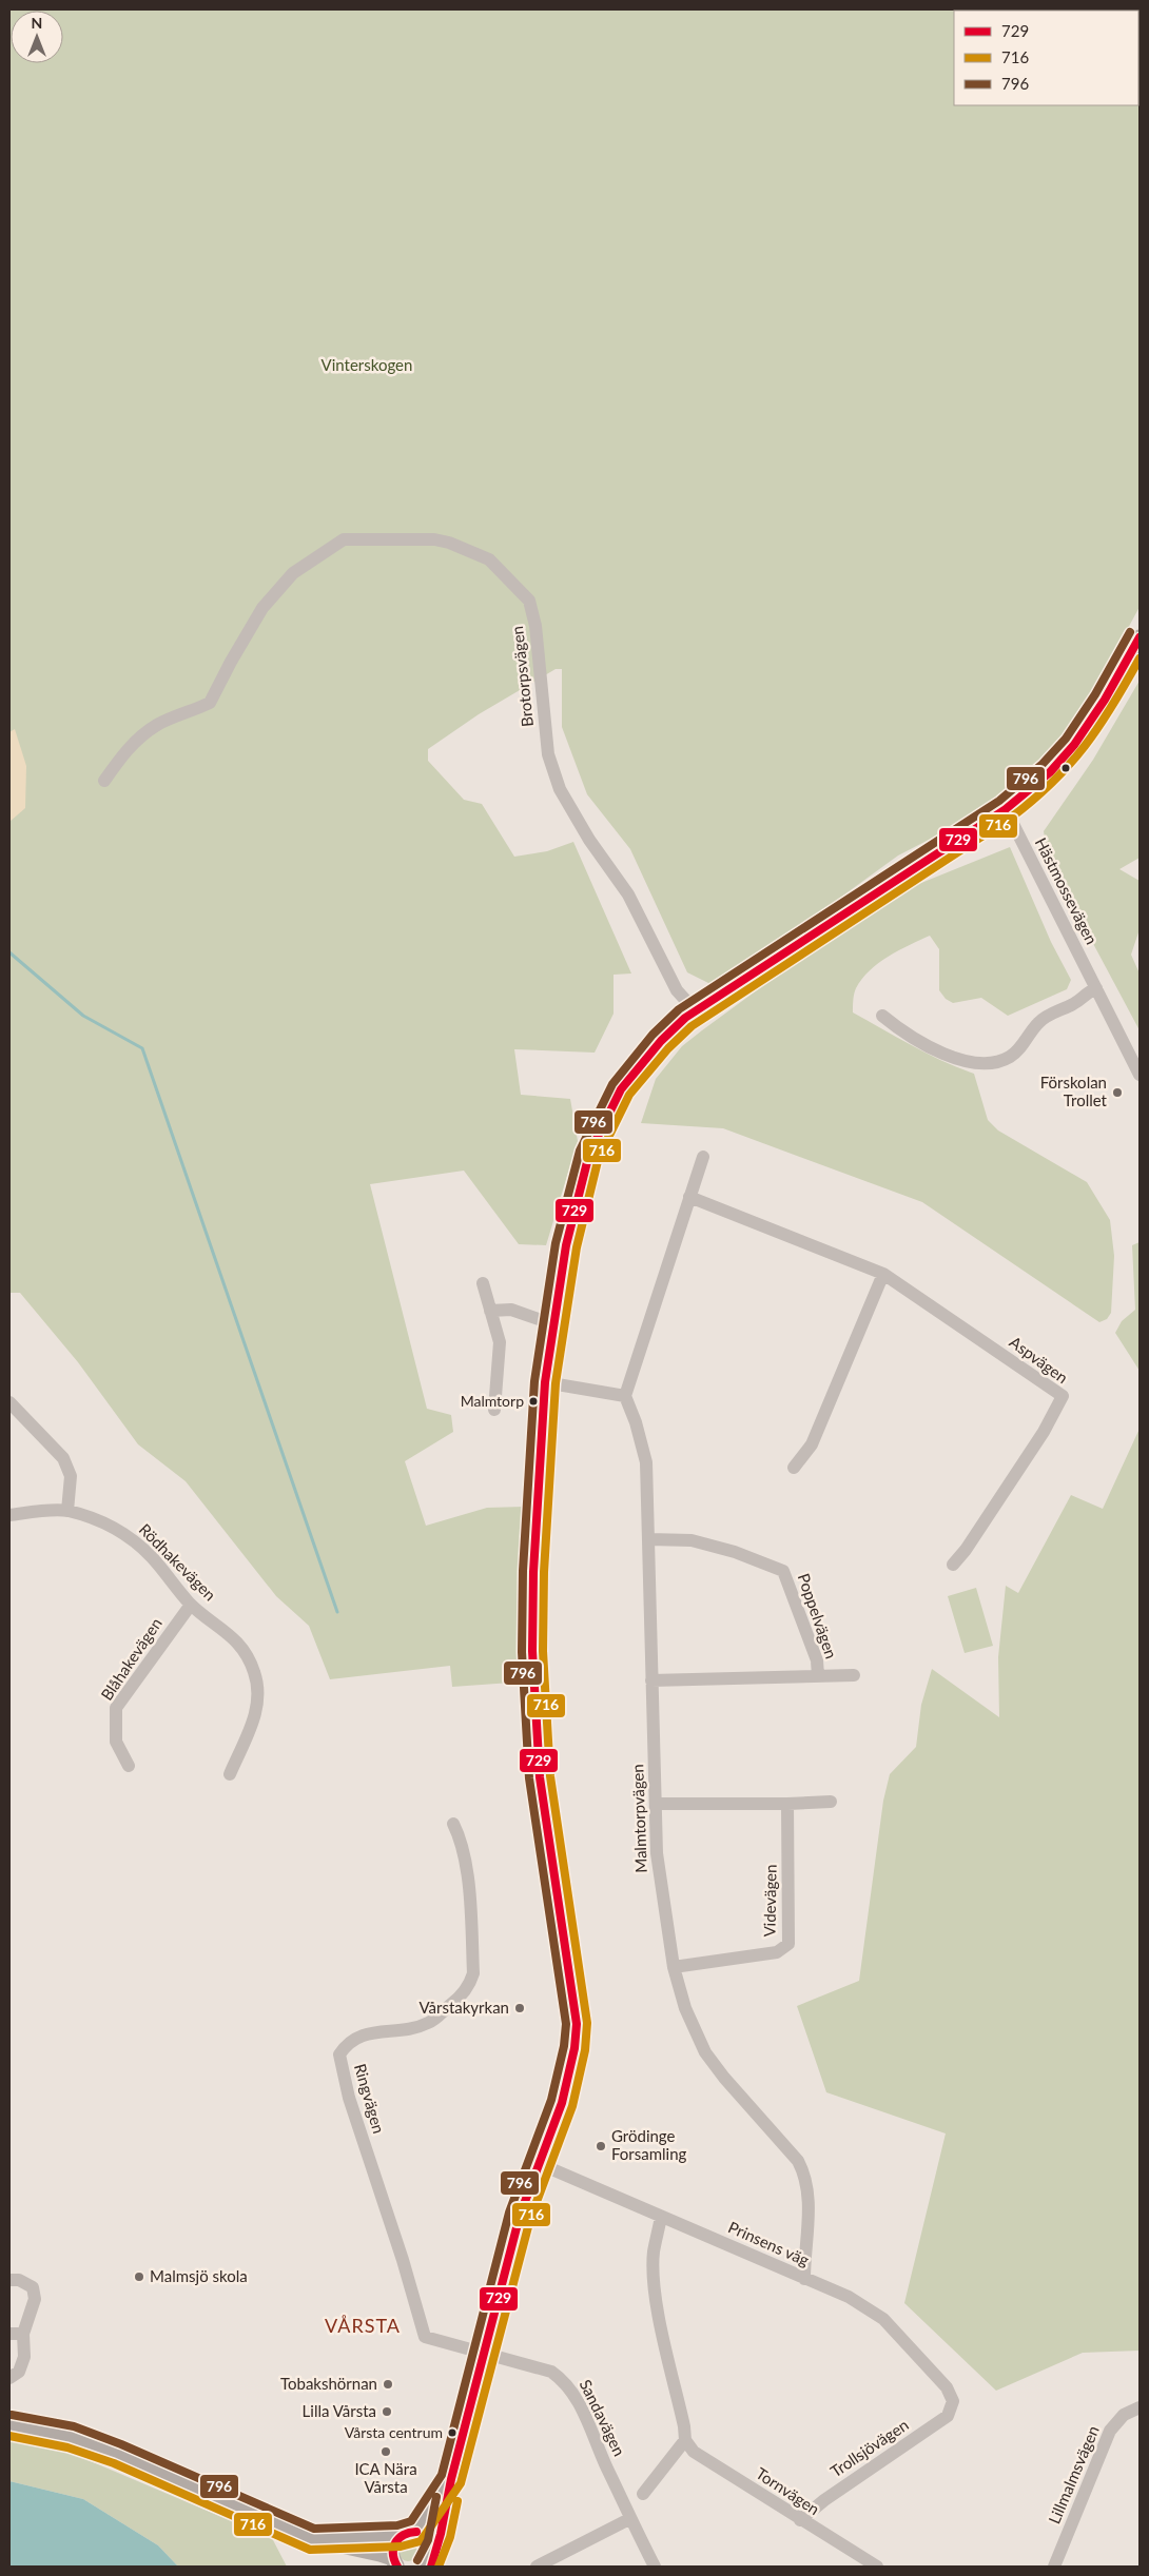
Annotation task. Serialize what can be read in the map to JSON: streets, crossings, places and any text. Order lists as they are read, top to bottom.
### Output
{
  "streets": {
    "street": [
      "Brotorpsvägen",
      "Hästmossevägen",
      "Aspvägen",
      "Rödhakevägen",
      "Poppelvägen",
      "Blåhakevägen",
      "Malmtorpvägen",
      "Videvägen",
      "Ringvägen",
      "Prinsens väg",
      "Sandavägen",
      "Trollsjövägen",
      "Lillmalmsvägen",
      "Tornvägen"
    ]
  },
  "crossings": [
    ["Rödhakevägen", "Blåhakevägen"],
    ["Poppelvägen", "Malmtorpvägen"],
    ["Malmtorpvägen", "Videvägen"],
    ["Malmtorpvägen", "Prinsens väg"],
    ["Ringvägen", "Sandavägen"],
    ["Prinsens väg", "Trollsjövägen"],
    ["Trollsjövägen", "Tornvägen"]
  ],
  "districts": ["VÅRSTA"],
  "parks": ["Vinterskogen"],
  "places": [
    "Förskolan Trollet",
    "Malmtorp",
    "Vårstakyrkan",
    "Grödinge Forsamling",
    "Malmsjö skola",
    "Tobakshörnan",
    "Lilla Vårsta",
    "Vårsta centrum",
    "ICA Nära Vårsta"
  ],
  "lines": ["transit line 796", "transit line 729", "transit line 716"],
  "legend": ["729", "716", "796"],
  "north": "top"
}
